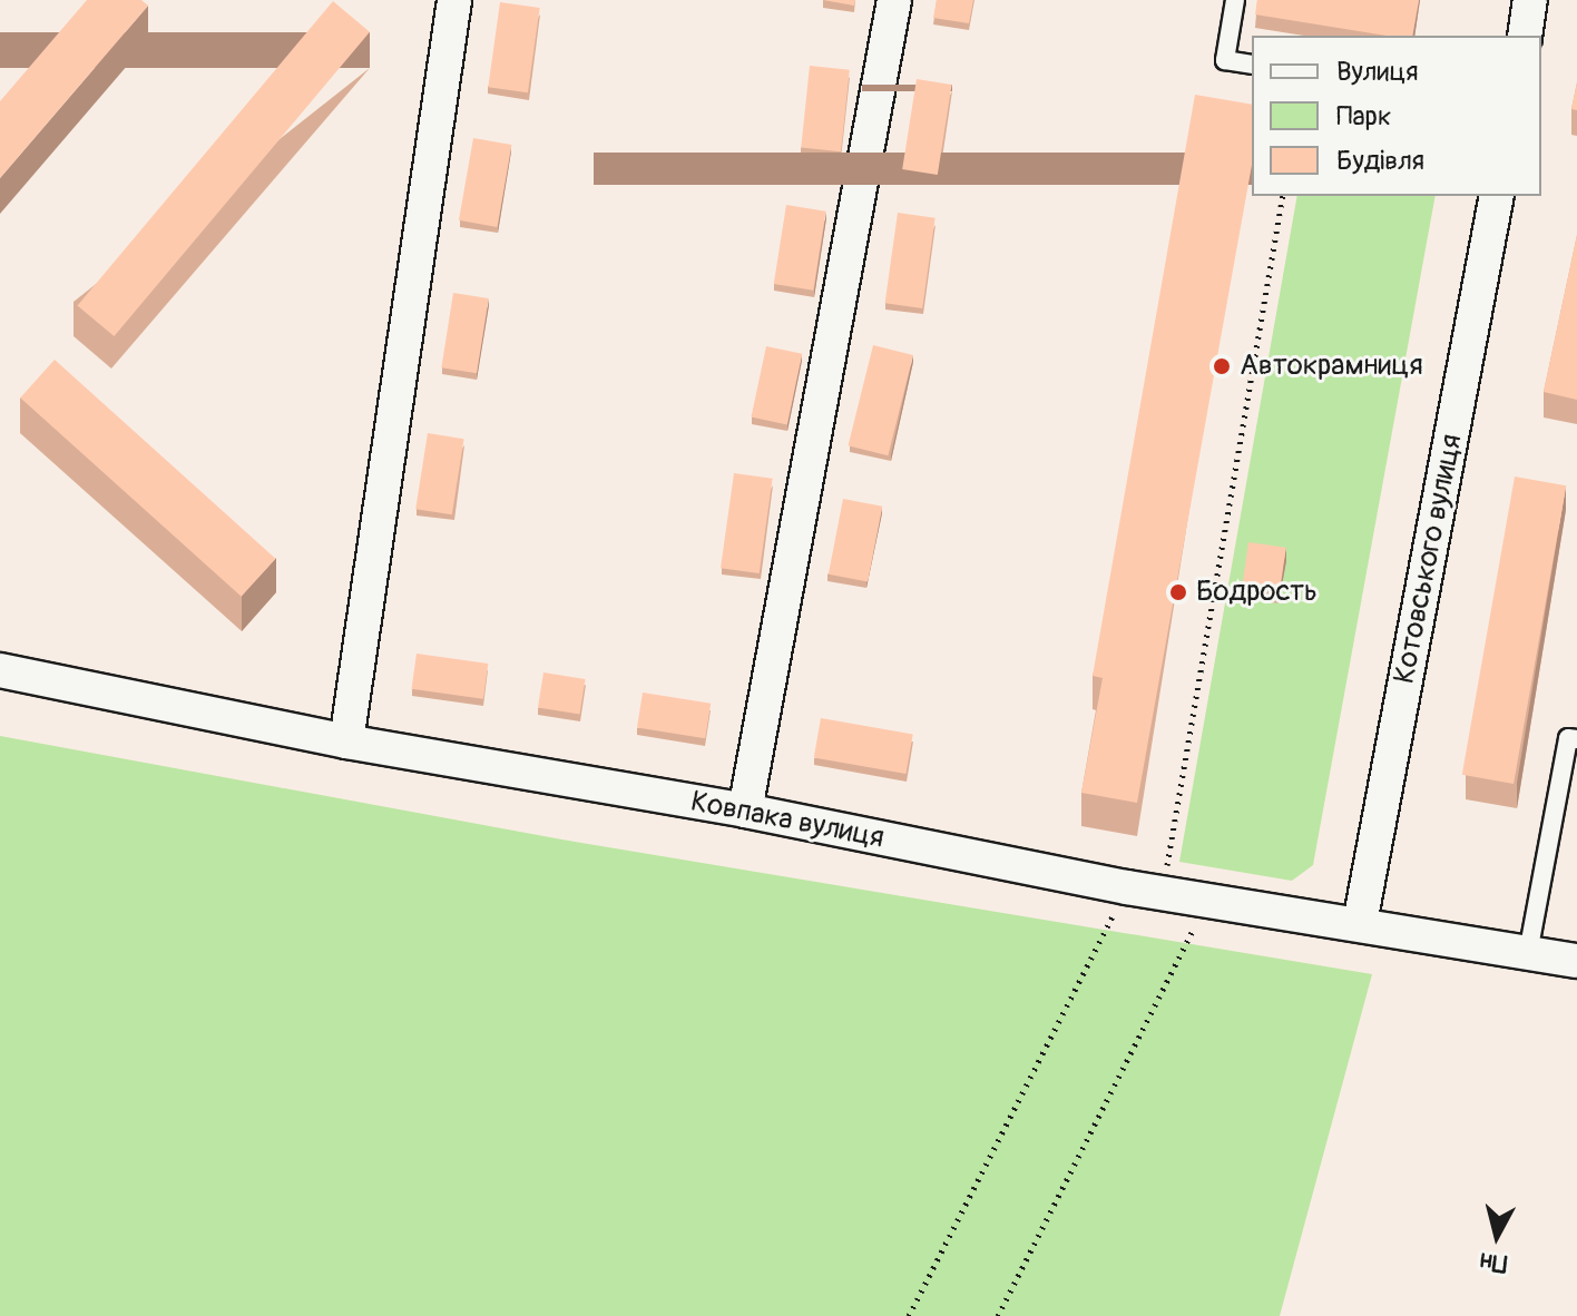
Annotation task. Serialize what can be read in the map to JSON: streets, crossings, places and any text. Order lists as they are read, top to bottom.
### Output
{
  "streets": {
    "street": ["Котовського вулиця", "Ковпака вулиця"]
  },
  "crossings": [
    ["Котовського вулиця", "Ковпака вулиця"]
  ],
  "places": ["Автокрамниця", "Бодрость"],
  "legend": ["Вулиця", "Парк", "Будівля"],
  "north": "bottom"
}
